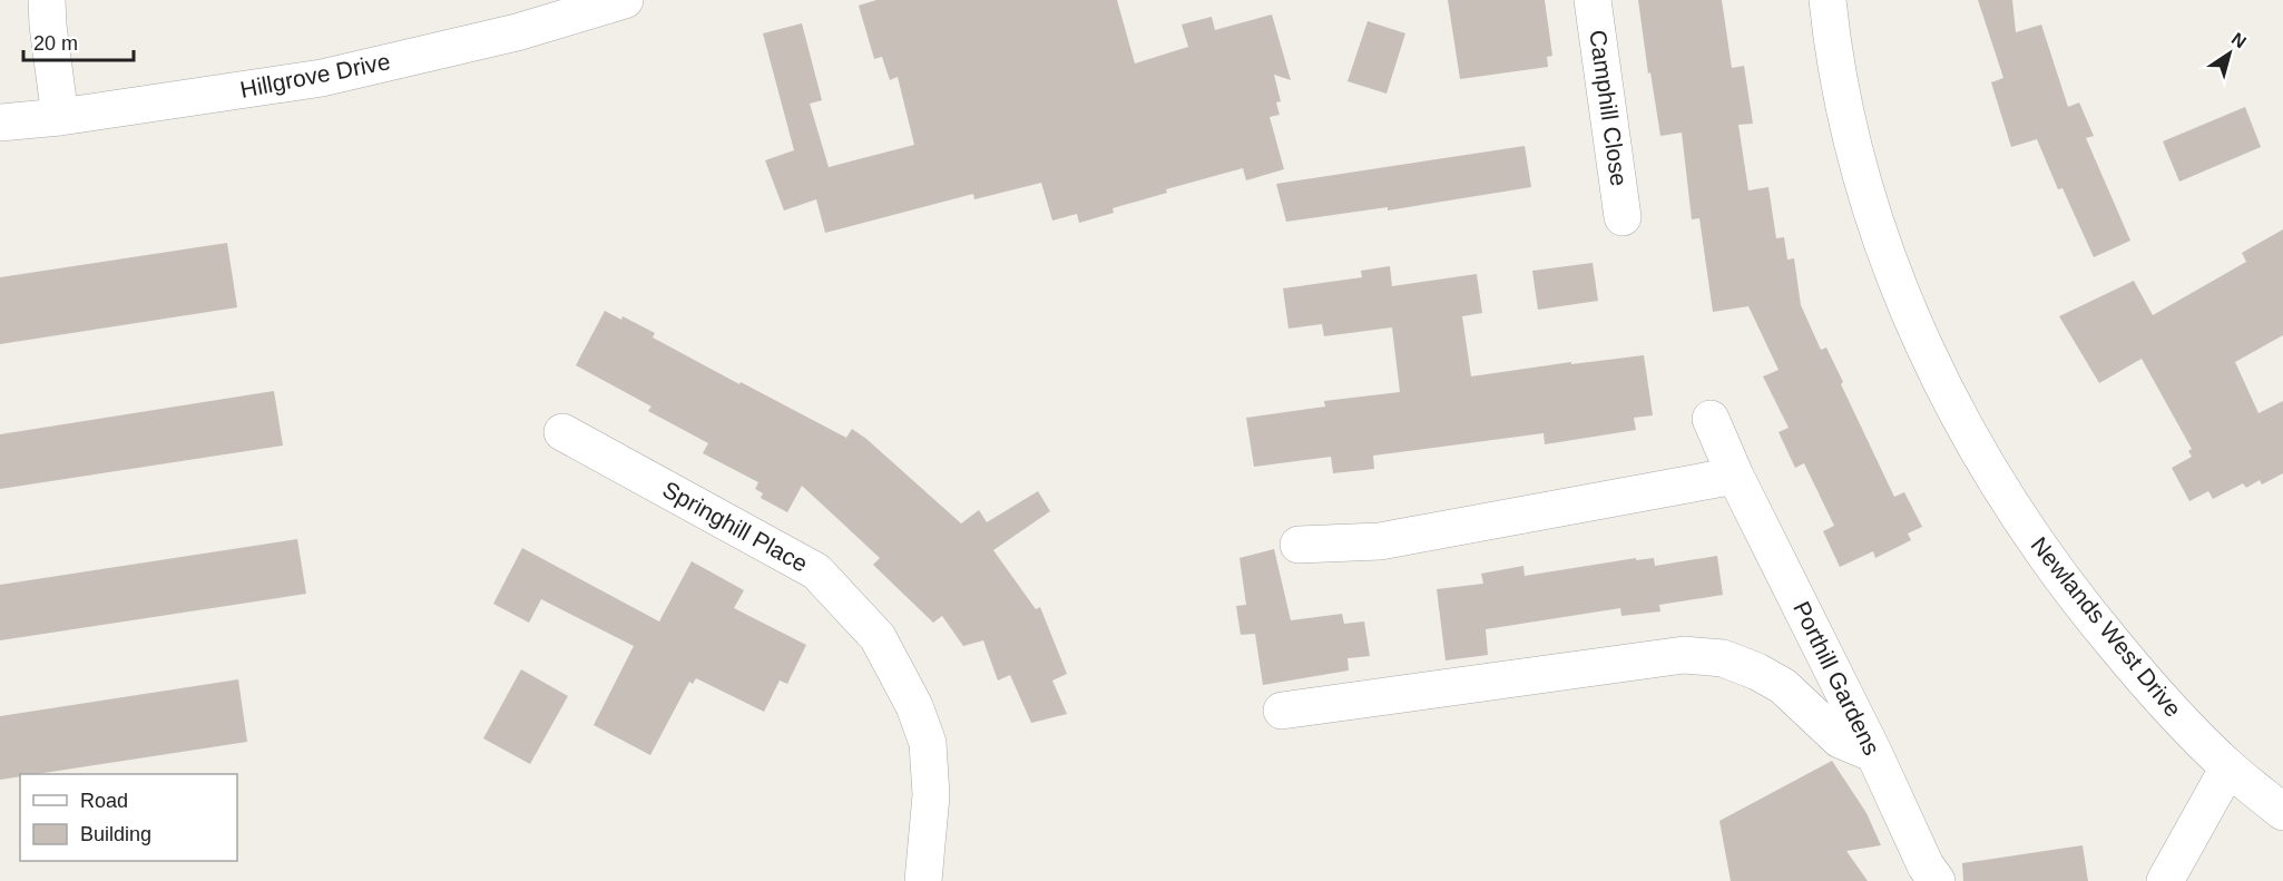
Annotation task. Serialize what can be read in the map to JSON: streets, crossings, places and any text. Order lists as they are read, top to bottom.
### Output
{
  "streets": {
    "street": [
      "Hillgrove Drive",
      "Camphill Close",
      "Springhill Place",
      "Newlands West Drive",
      "Porthill Gardens"
    ]
  },
  "legend": ["Road", "Building"],
  "scale_bar": "20 m",
  "north": "top right"
}
